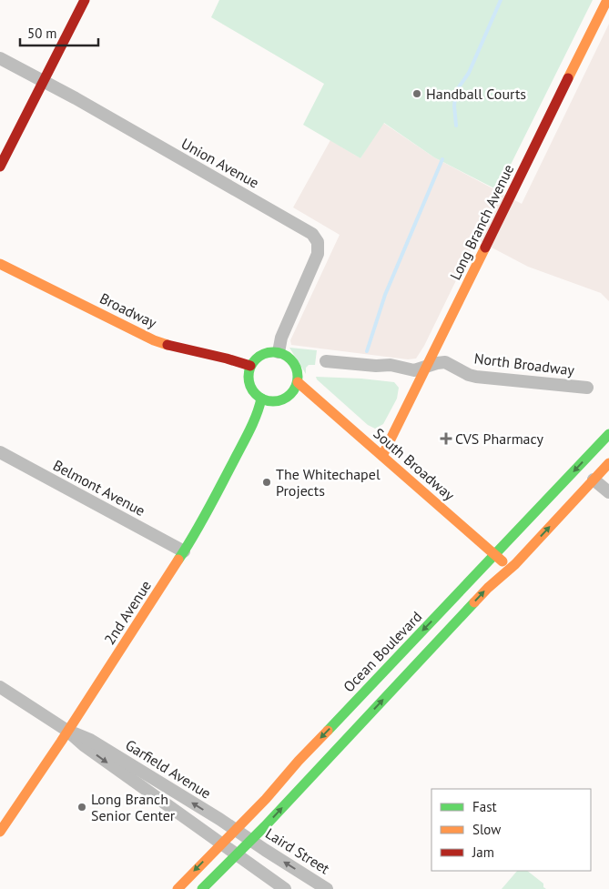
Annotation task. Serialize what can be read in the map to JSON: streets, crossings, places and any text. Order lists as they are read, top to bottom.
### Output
{
  "streets": {
    "street": [
      "Union Avenue",
      "Long Branch Avenue",
      "Broadway",
      "North Broadway",
      "South Broadway",
      "Belmont Avenue",
      "2nd Avenue",
      "Ocean Boulevard",
      "Garfield Avenue",
      "Laird Street"
    ]
  },
  "crossings": [
    ["Union Avenue", "Broadway"],
    ["Union Avenue", "South Broadway"],
    ["Union Avenue", "2nd Avenue"],
    ["Long Branch Avenue", "North Broadway"],
    ["Long Branch Avenue", "South Broadway"],
    ["Broadway", "South Broadway"],
    ["Broadway", "2nd Avenue"],
    ["South Broadway", "2nd Avenue"],
    ["South Broadway", "Ocean Boulevard"],
    ["Belmont Avenue", "2nd Avenue"],
    ["2nd Avenue", "Garfield Avenue"],
    ["Ocean Boulevard", "Garfield Avenue"],
    ["Garfield Avenue", "Laird Street"]
  ],
  "places": {
    "other": ["Handball Courts", "The Whitechapel Projects", "Long Branch Senior Center"],
    "health": ["CVS Pharmacy"]
  },
  "legend": ["Fast", "Slow", "Jam"],
  "scale_bar": "50 m"
}
